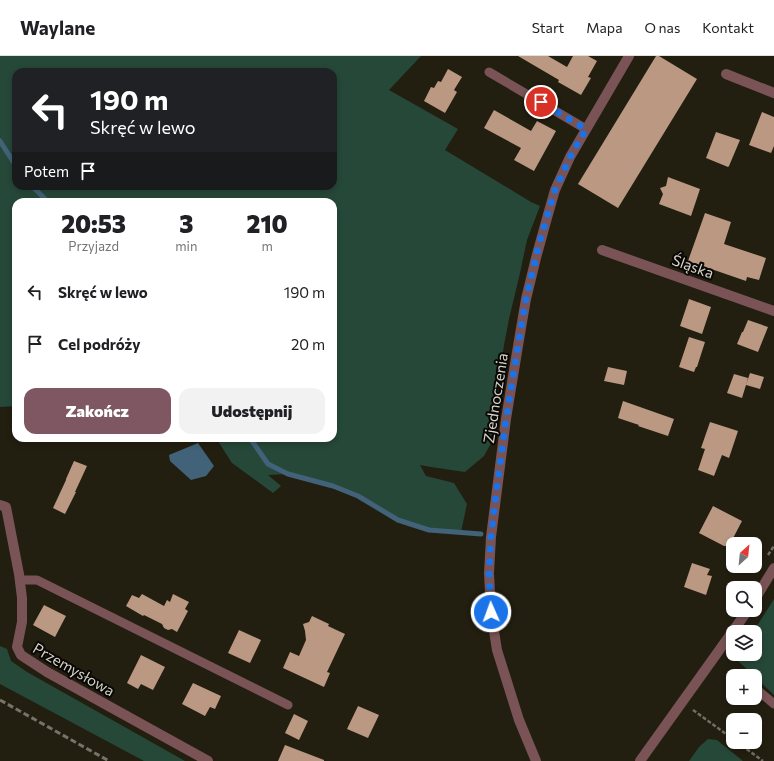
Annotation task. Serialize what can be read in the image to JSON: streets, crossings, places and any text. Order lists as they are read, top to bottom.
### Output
{
  "streets": {
    "street": ["Śląska", "Zjednoczenia", "Przemysłowa"]
  },
  "north": "top right",
  "page": {
    "header": "Waylane",
    "nav": [
      "Start",
      "Mapa",
      "O nas",
      "Kontakt"
    ],
    "turn": ["190 m", "Skręć w lewo"],
    "then": "Potem",
    "eta": [
      "20:53",
      "Przyjazd",
      "3",
      "min",
      "210",
      "m"
    ],
    "list": [
      {
        "name": "Skręć w lewo",
        "value": "190 m"
      },
      {
        "name": "Cel podróży",
        "value": "20 m"
      }
    ],
    "buttons": ["Zakończ", "Udostępnij"],
    "map_buttons": ["+", "−"]
  }
}
